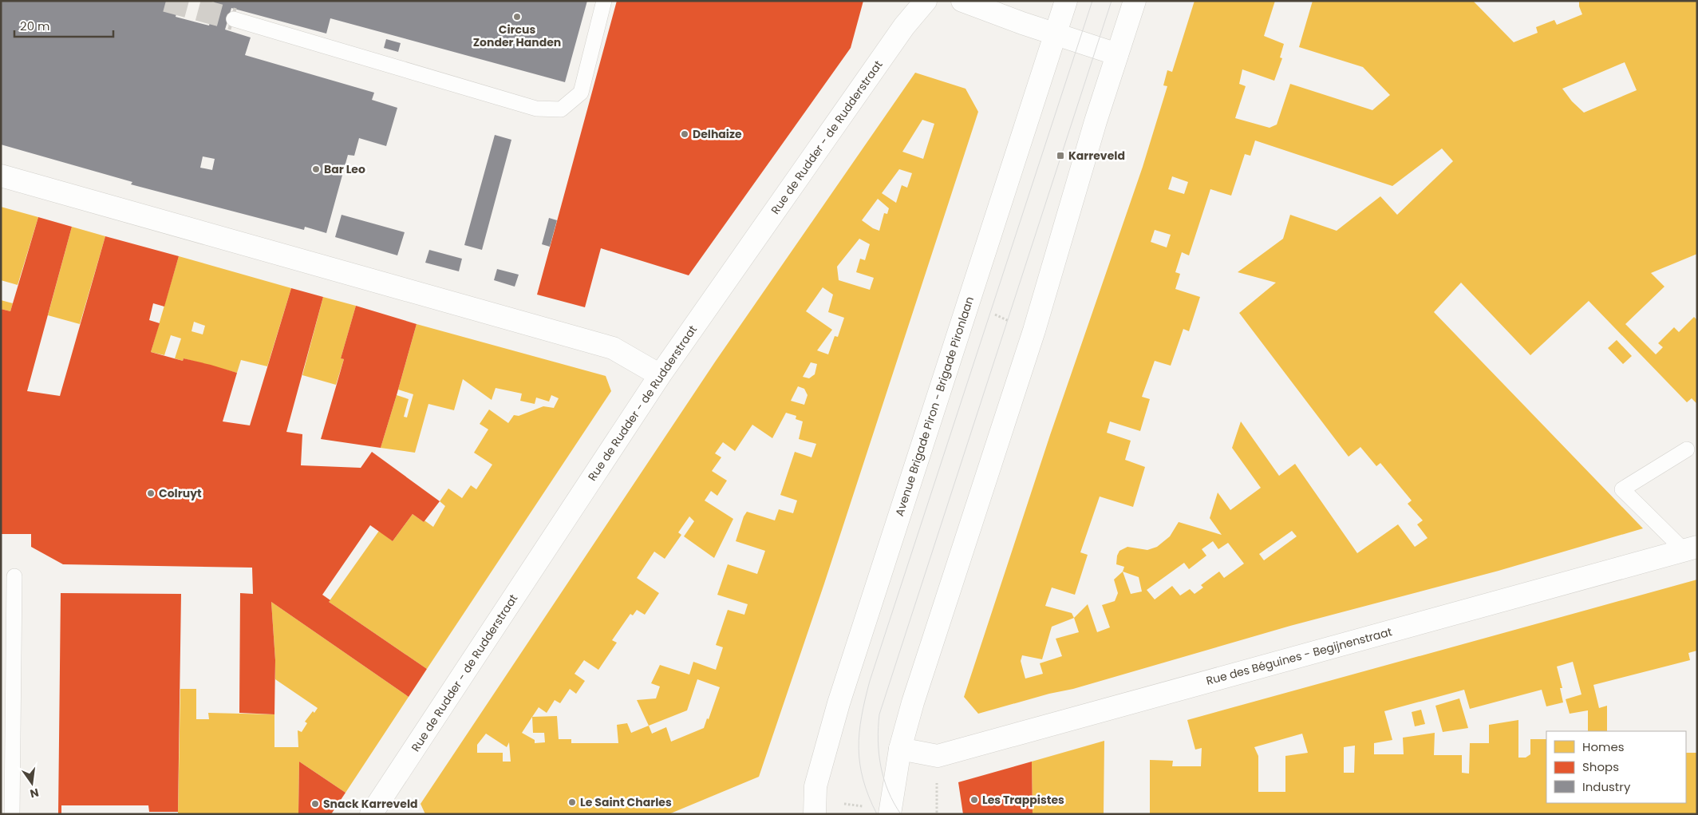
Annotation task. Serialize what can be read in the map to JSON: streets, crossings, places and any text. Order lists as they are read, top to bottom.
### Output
{
  "streets": {
    "street": ["Rue de Rudder - de Rudderstraat", "Avenue Brigade Piron - Brigade Pironlaan", "Rue des Béguines - Begijnenstraat"]
  },
  "places": {
    "other": [
      "Circus Zonder Handen",
      "Delhaize",
      "Bar Leo",
      "Colruyt",
      "Les Trappistes",
      "Le Saint Charles",
      "Snack Karreveld"
    ],
    "transit": ["Karreveld"]
  },
  "legend": ["Homes", "Shops", "Industry"],
  "scale_bar": "20 m",
  "north": "bottom"
}
